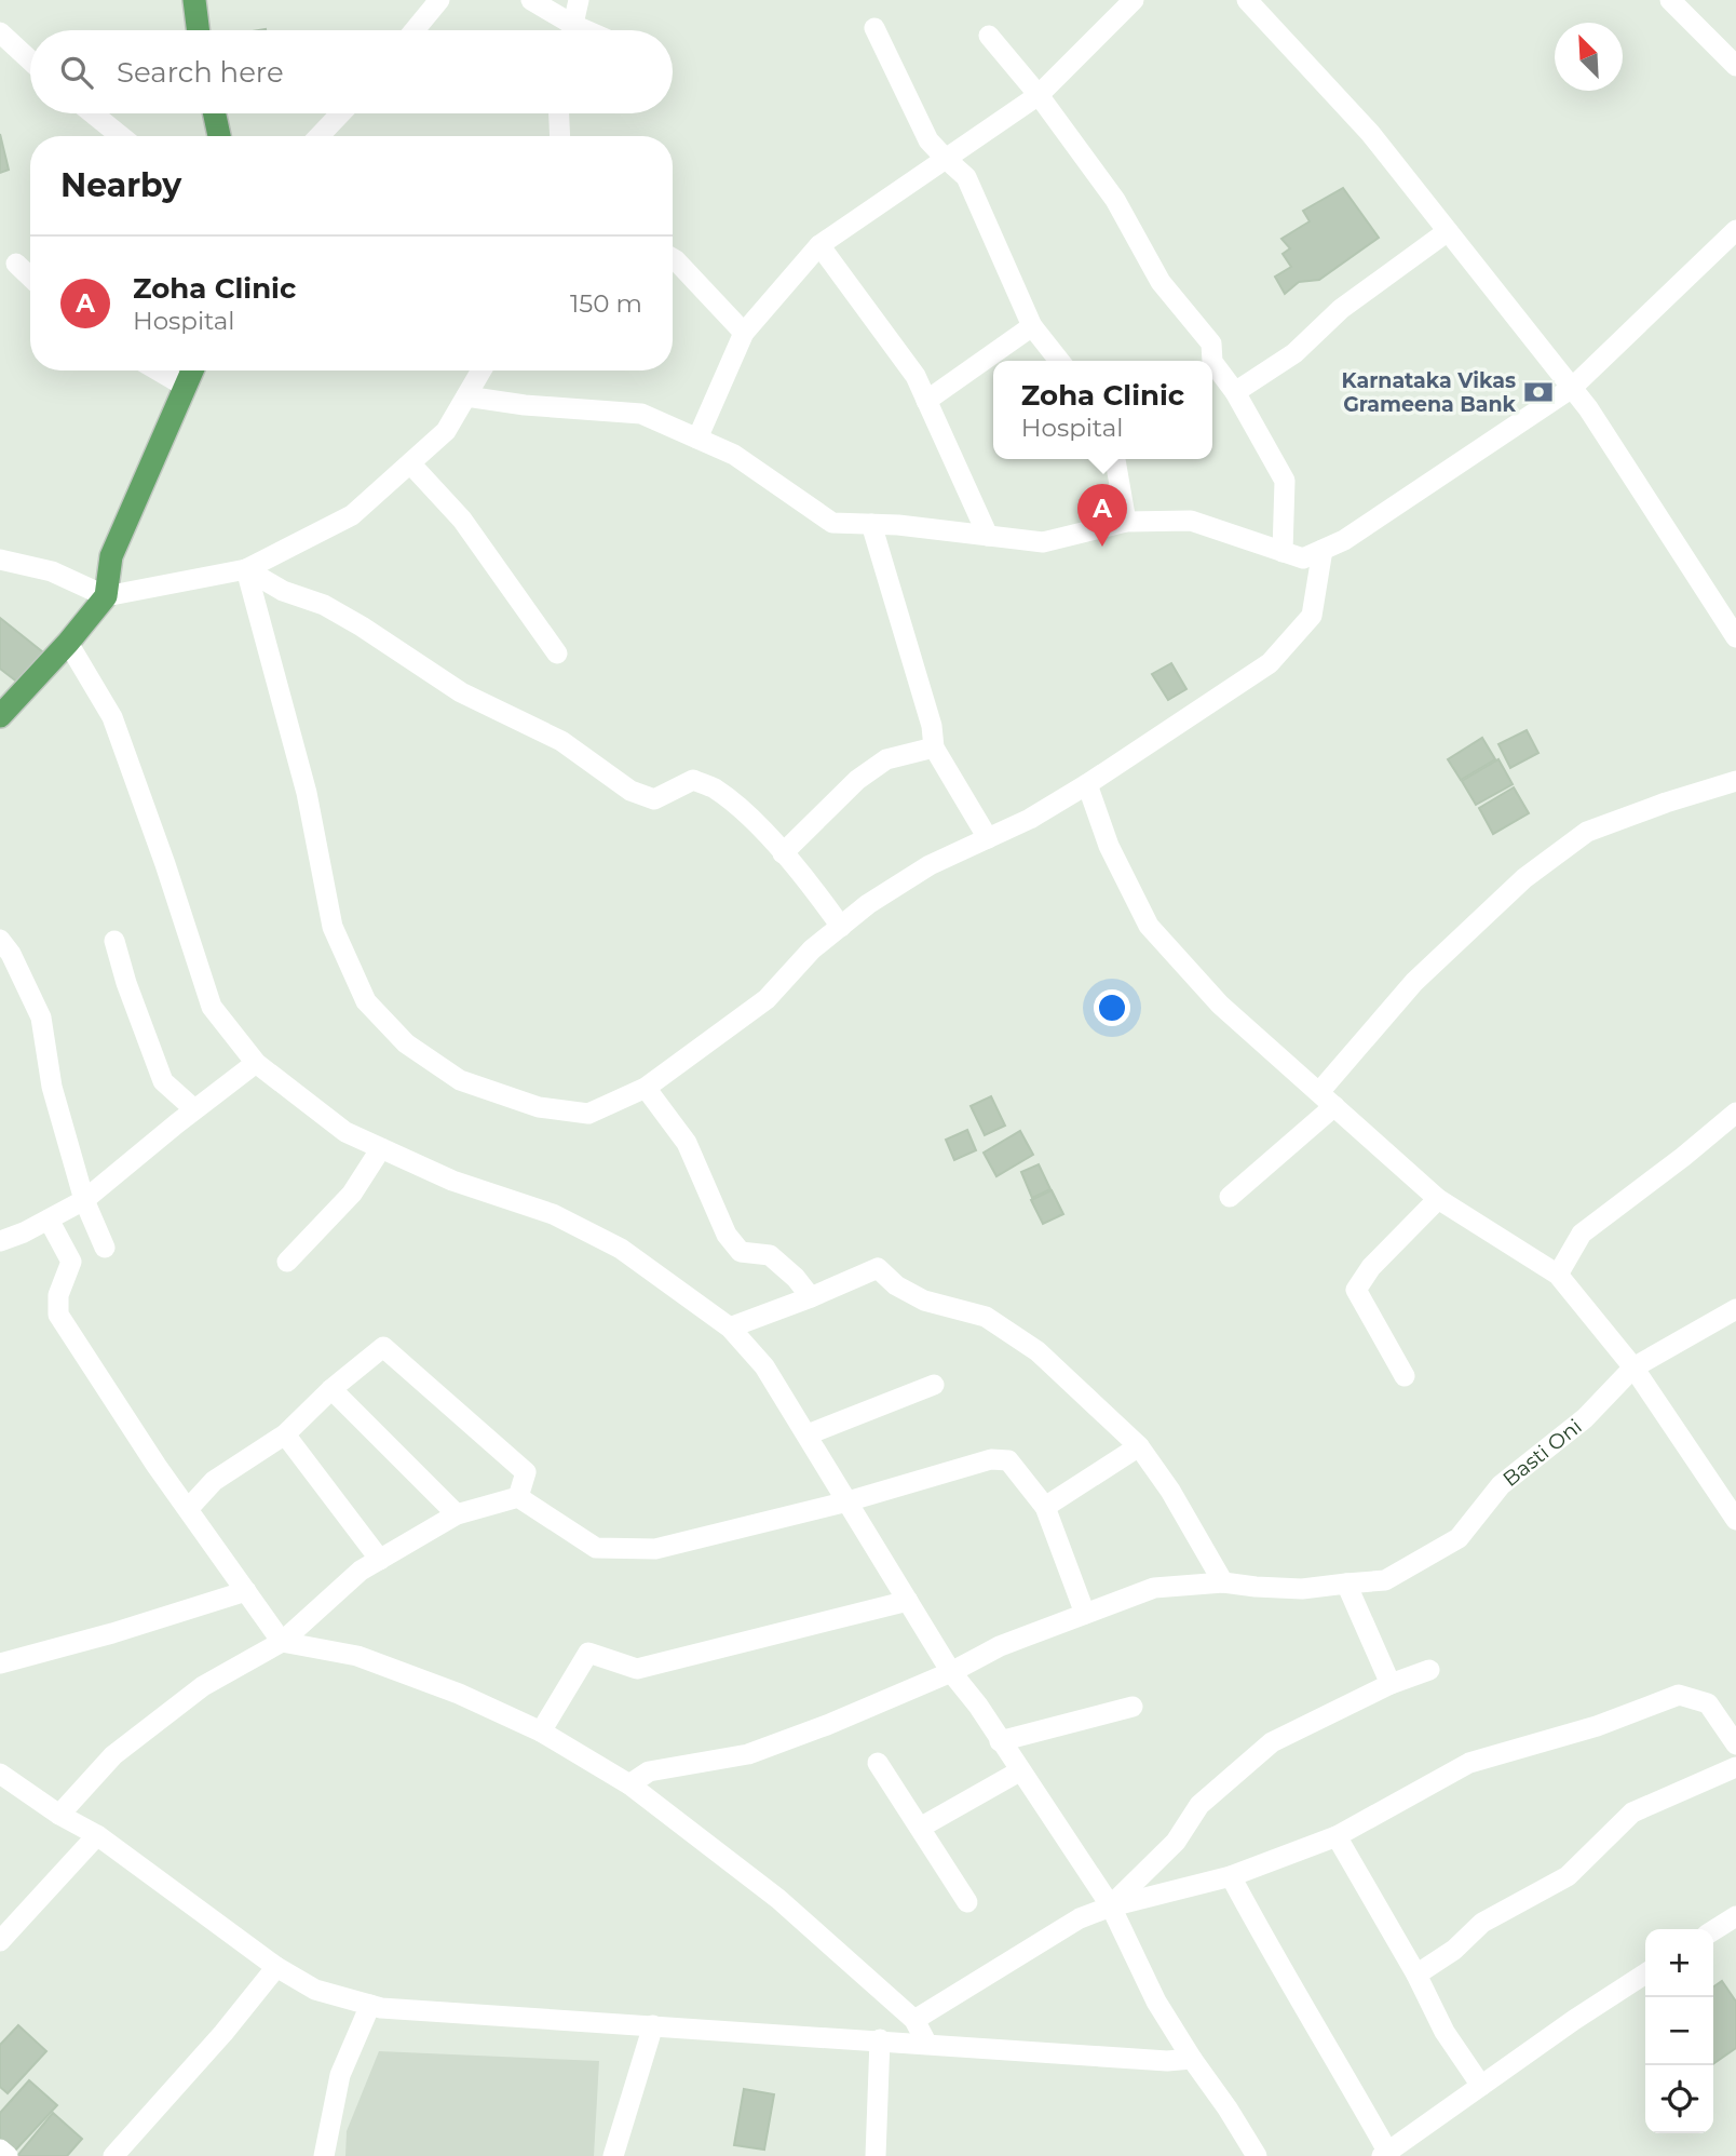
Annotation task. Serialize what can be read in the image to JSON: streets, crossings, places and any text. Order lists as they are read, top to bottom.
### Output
{
  "streets": {
    "street": ["Basti Oni"]
  },
  "places": {
    "bank": ["Karnataka Vikas Grameena Bank"]
  },
  "north": "top left",
  "page": {
    "search": "Search here",
    "heading": "Nearby",
    "list": [
      {
        "mark": "A",
        "name": "Zoha Clinic",
        "note": "Hospital",
        "value": "150 m"
      }
    ],
    "popup": ["Zoha Clinic", "Hospital"],
    "pins": "A",
    "map_buttons": ["+", "−"]
  }
}
